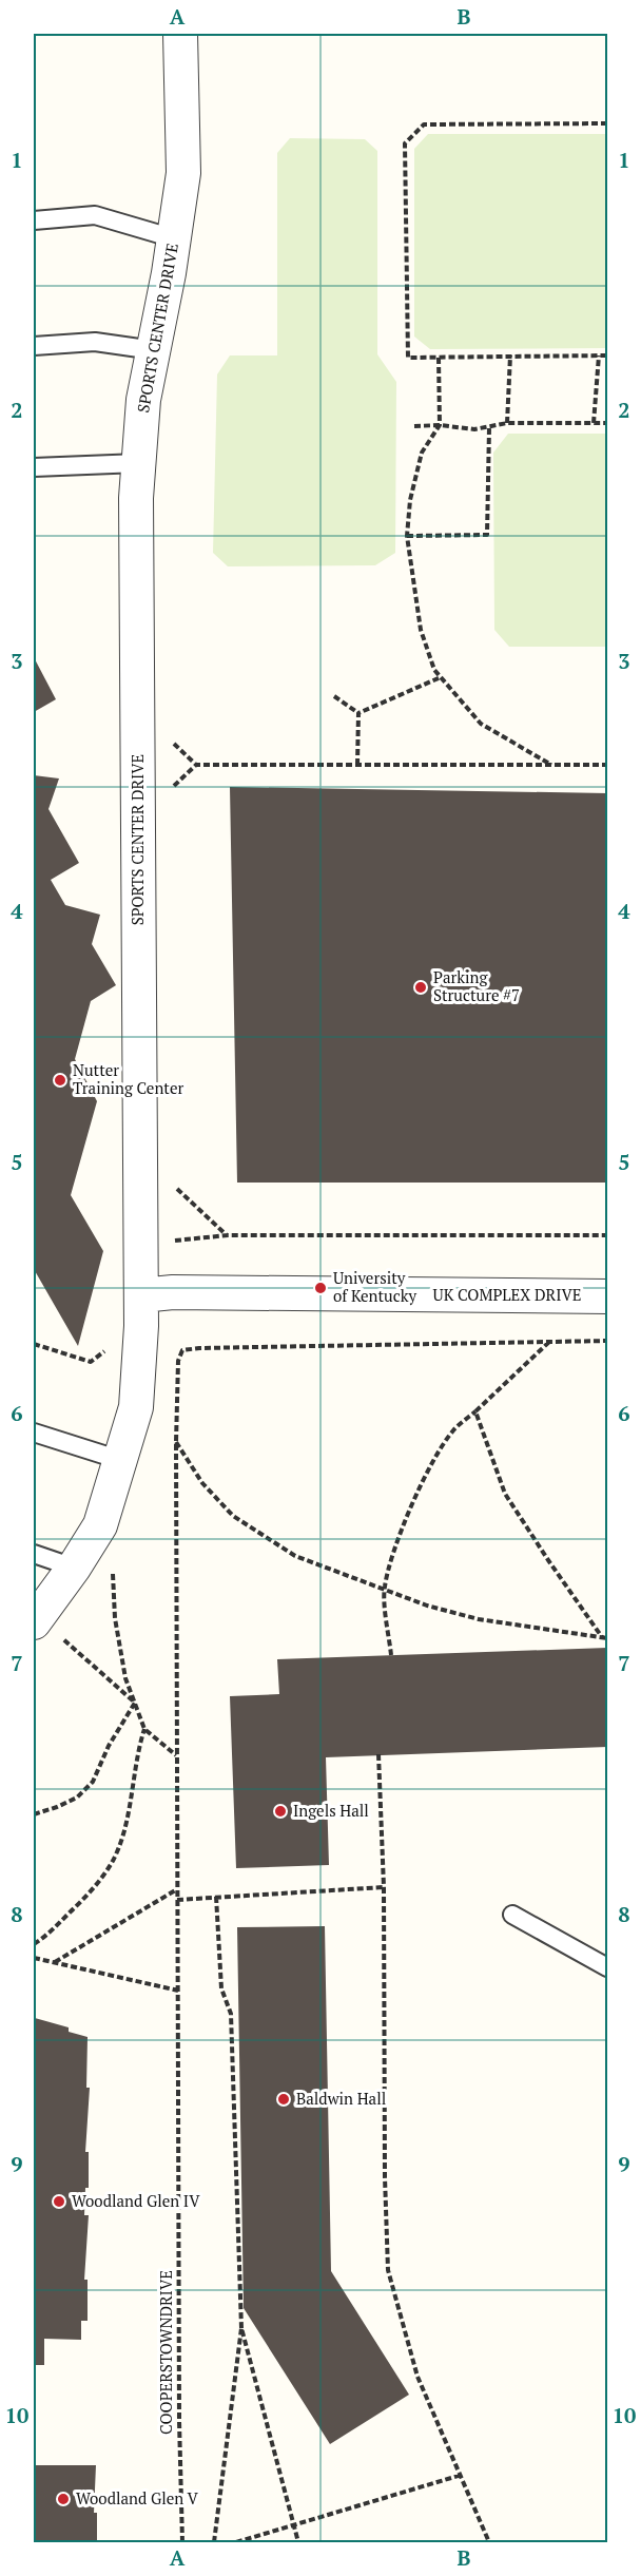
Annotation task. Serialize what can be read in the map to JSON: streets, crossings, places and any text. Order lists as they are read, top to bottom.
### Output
{
  "streets": {
    "street": ["SPORTS CENTER DRIVE", "UK COMPLEX DRIVE"],
    "path": ["COOPERSTOWNDRIVE"]
  },
  "crossings": [
    ["SPORTS CENTER DRIVE", "UK COMPLEX DRIVE"]
  ],
  "places": [
    "Parking Structure #7",
    "Nutter Training Center",
    "University of Kentucky",
    "Ingels Hall",
    "Baldwin Hall",
    "Woodland Glen IV",
    "Woodland Glen V"
  ],
  "grid": {
    "columns": ["A", "B"],
    "rows": [
      "1",
      "2",
      "3",
      "4",
      "5",
      "6",
      "7",
      "8",
      "9",
      "10"
    ]
  }
}
